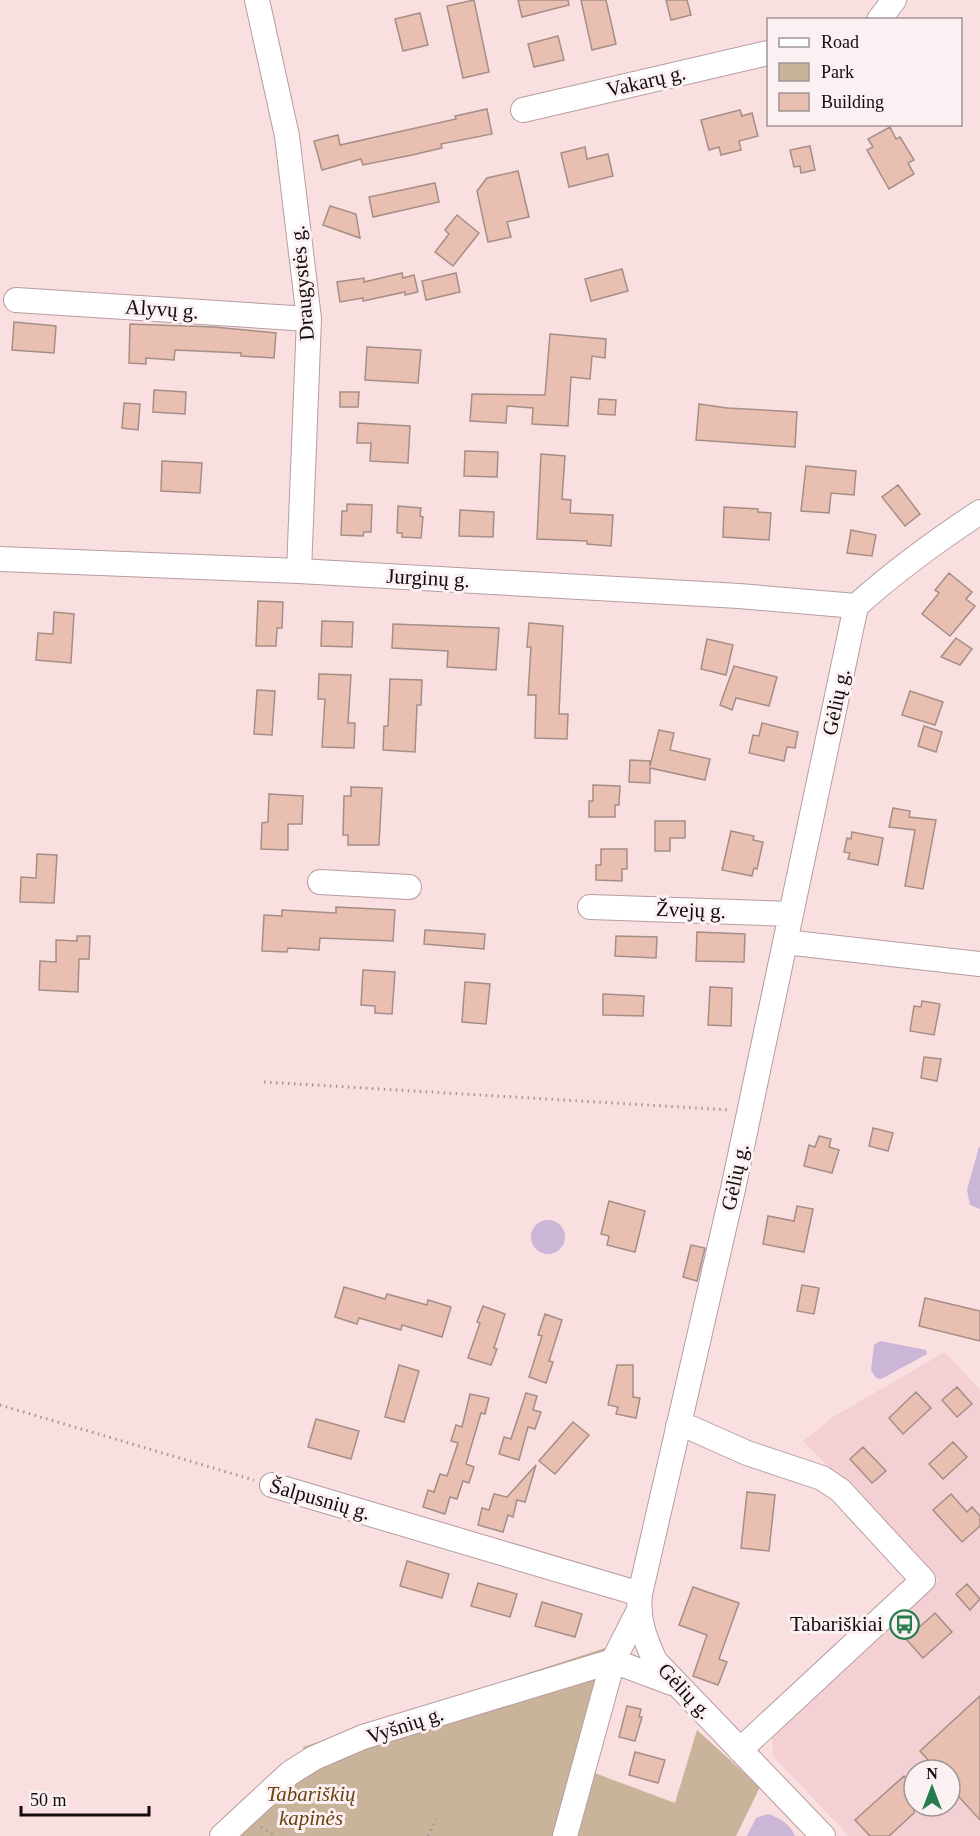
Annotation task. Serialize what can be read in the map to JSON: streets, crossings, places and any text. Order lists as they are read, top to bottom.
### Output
{
  "streets": {
    "street": [
      "Vakarų g.",
      "Draugystės g.",
      "Alyvų g.",
      "Jurginų g.",
      "Gėlių g.",
      "Žvejų g.",
      "Šalpusnių g.",
      "Vyšnių g."
    ]
  },
  "crossings": [
    ["Draugystės g.", "Alyvų g."],
    ["Draugystės g.", "Jurginų g."],
    ["Jurginų g.", "Gėlių g."],
    ["Gėlių g.", "Žvejų g."],
    ["Gėlių g.", "Šalpusnių g."]
  ],
  "parks": ["Tabariškių kapinės"],
  "places": {
    "bus stop": ["Tabariškiai"]
  },
  "legend": ["Road", "Park", "Building"],
  "scale_bar": "50 m",
  "north": "top"
}
